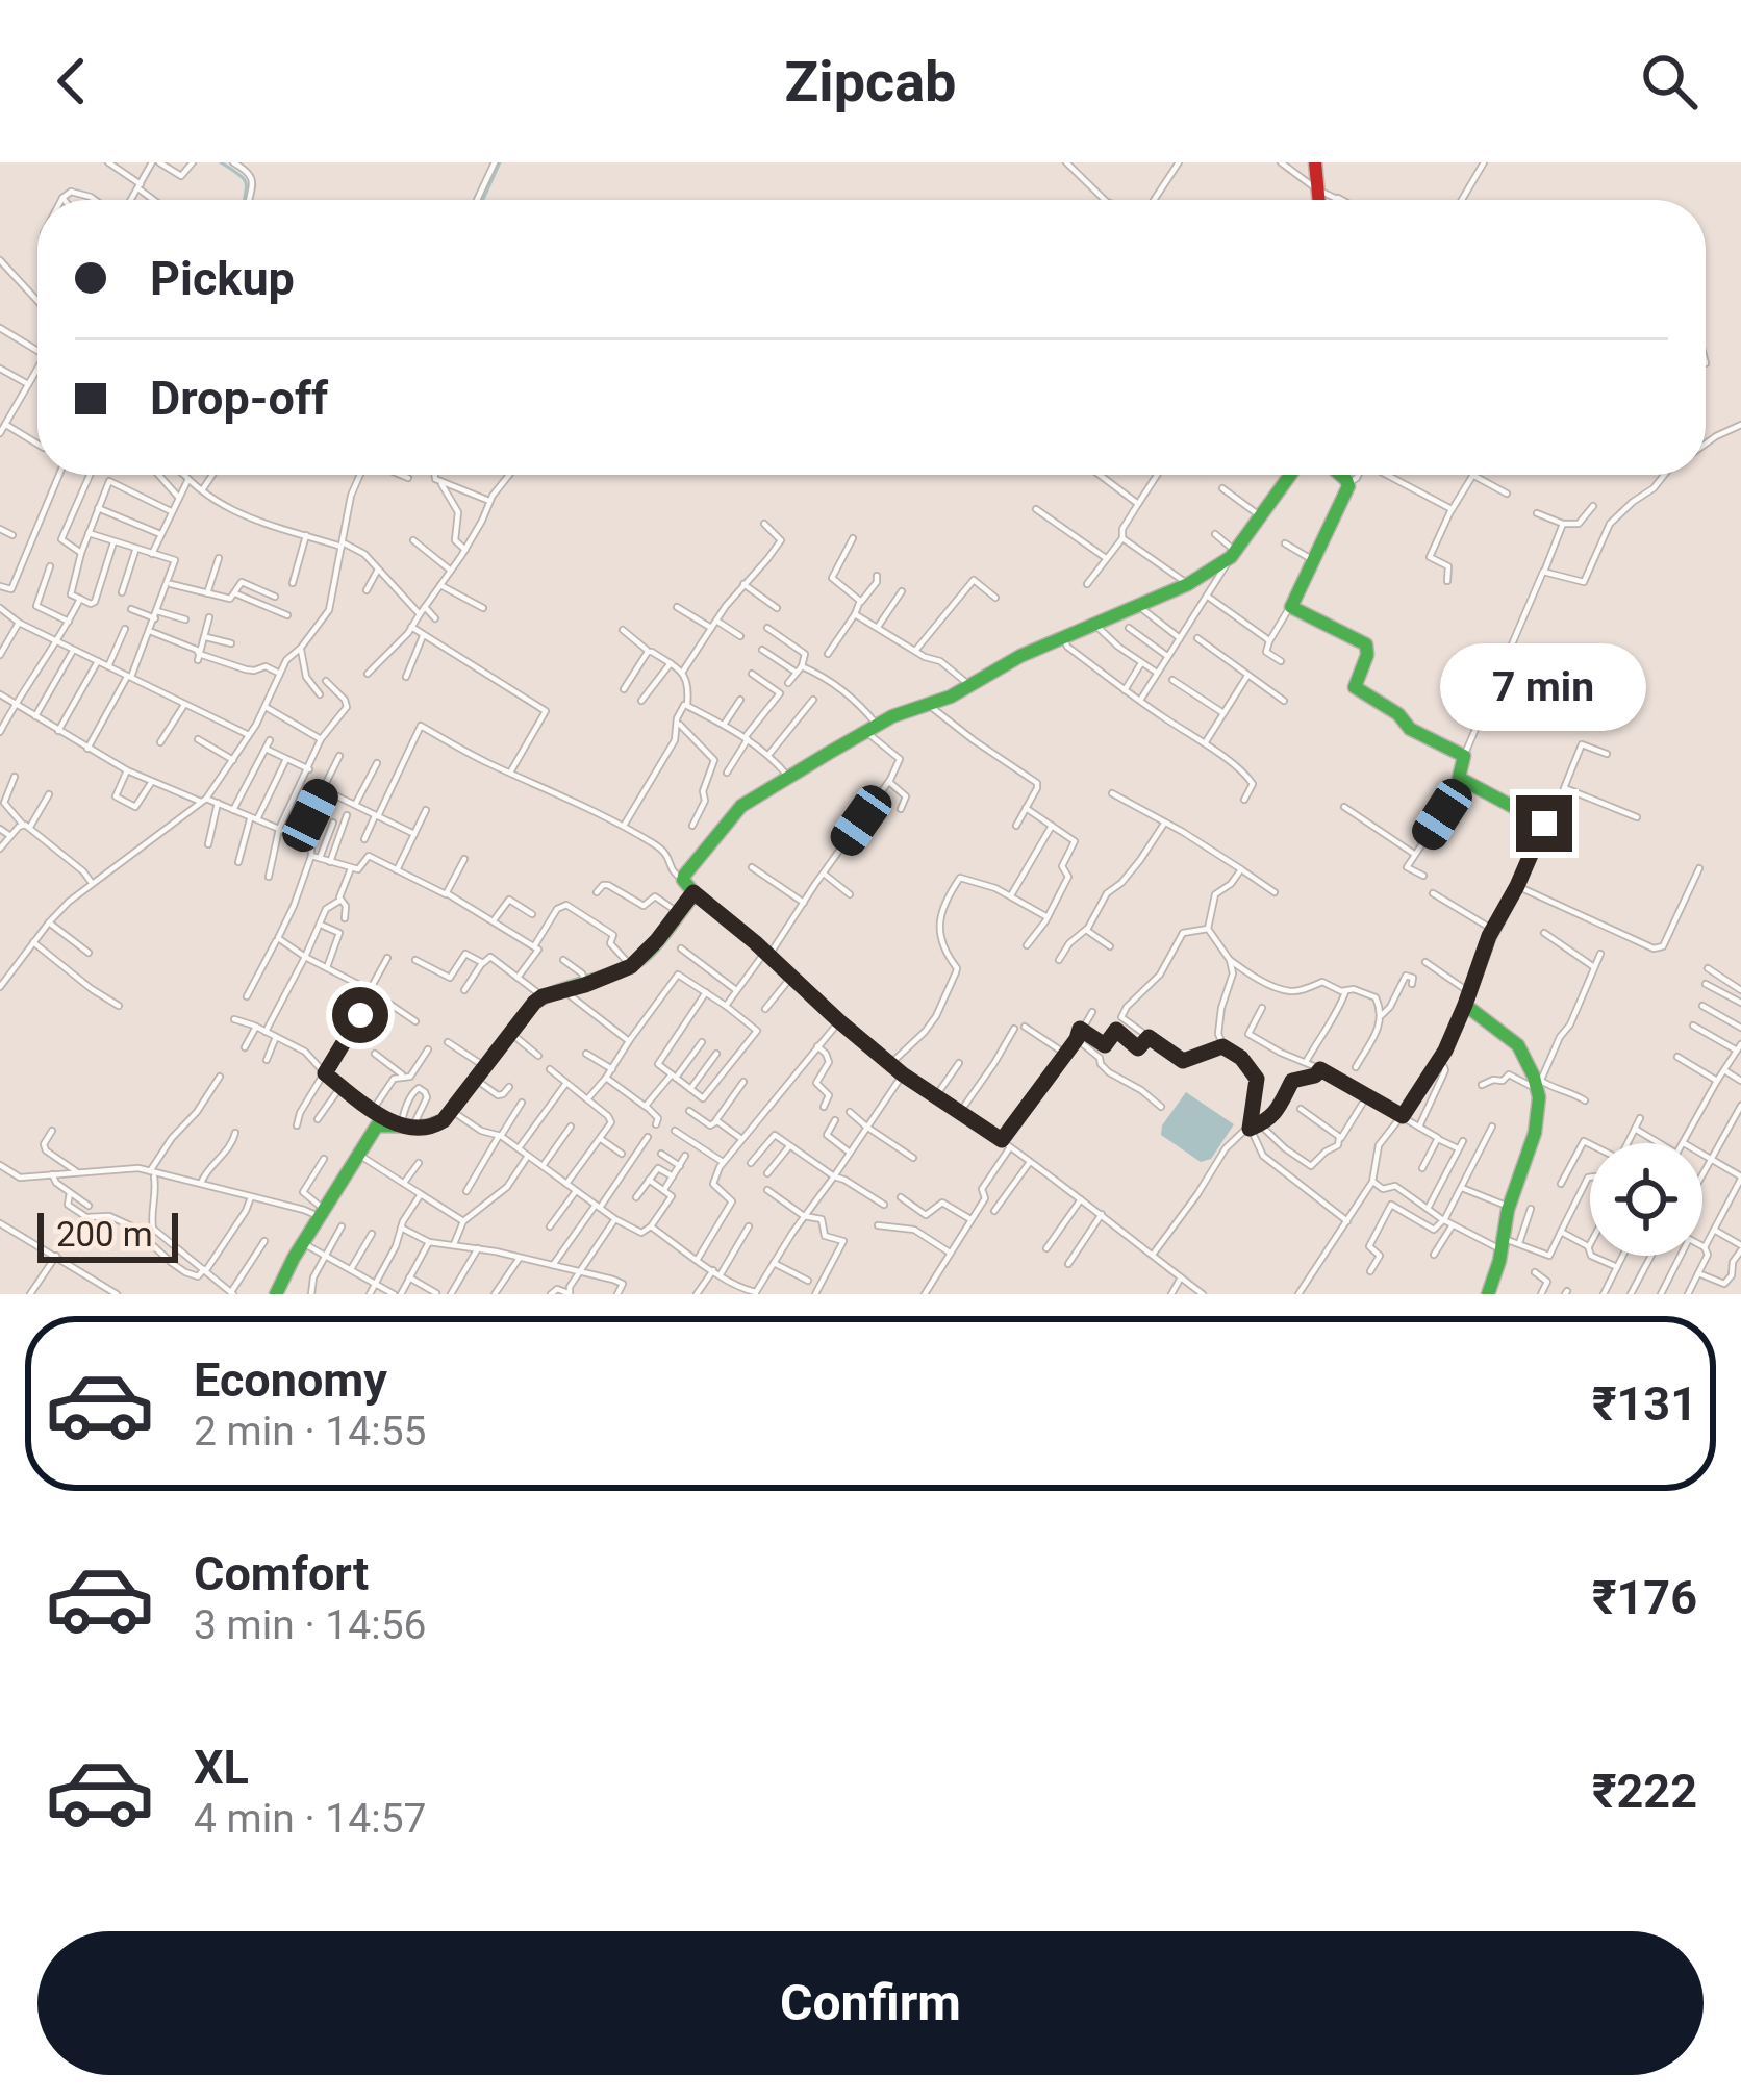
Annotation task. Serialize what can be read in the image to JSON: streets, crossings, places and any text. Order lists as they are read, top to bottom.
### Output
{
  "scale_bar": "200 m",
  "page": {
    "header": "Zipcab",
    "banner": ["Pickup", "Drop-off"],
    "bubble": "7 min",
    "scale": "200 m",
    "list": [
      {
        "name": "Economy",
        "note": "2 min · 14:55",
        "value": "₹131"
      },
      {
        "name": "Comfort",
        "note": "3 min · 14:56",
        "value": "₹176"
      },
      {
        "name": "XL",
        "note": "4 min · 14:57",
        "value": "₹222"
      }
    ],
    "buttons": "Confirm"
  }
}
